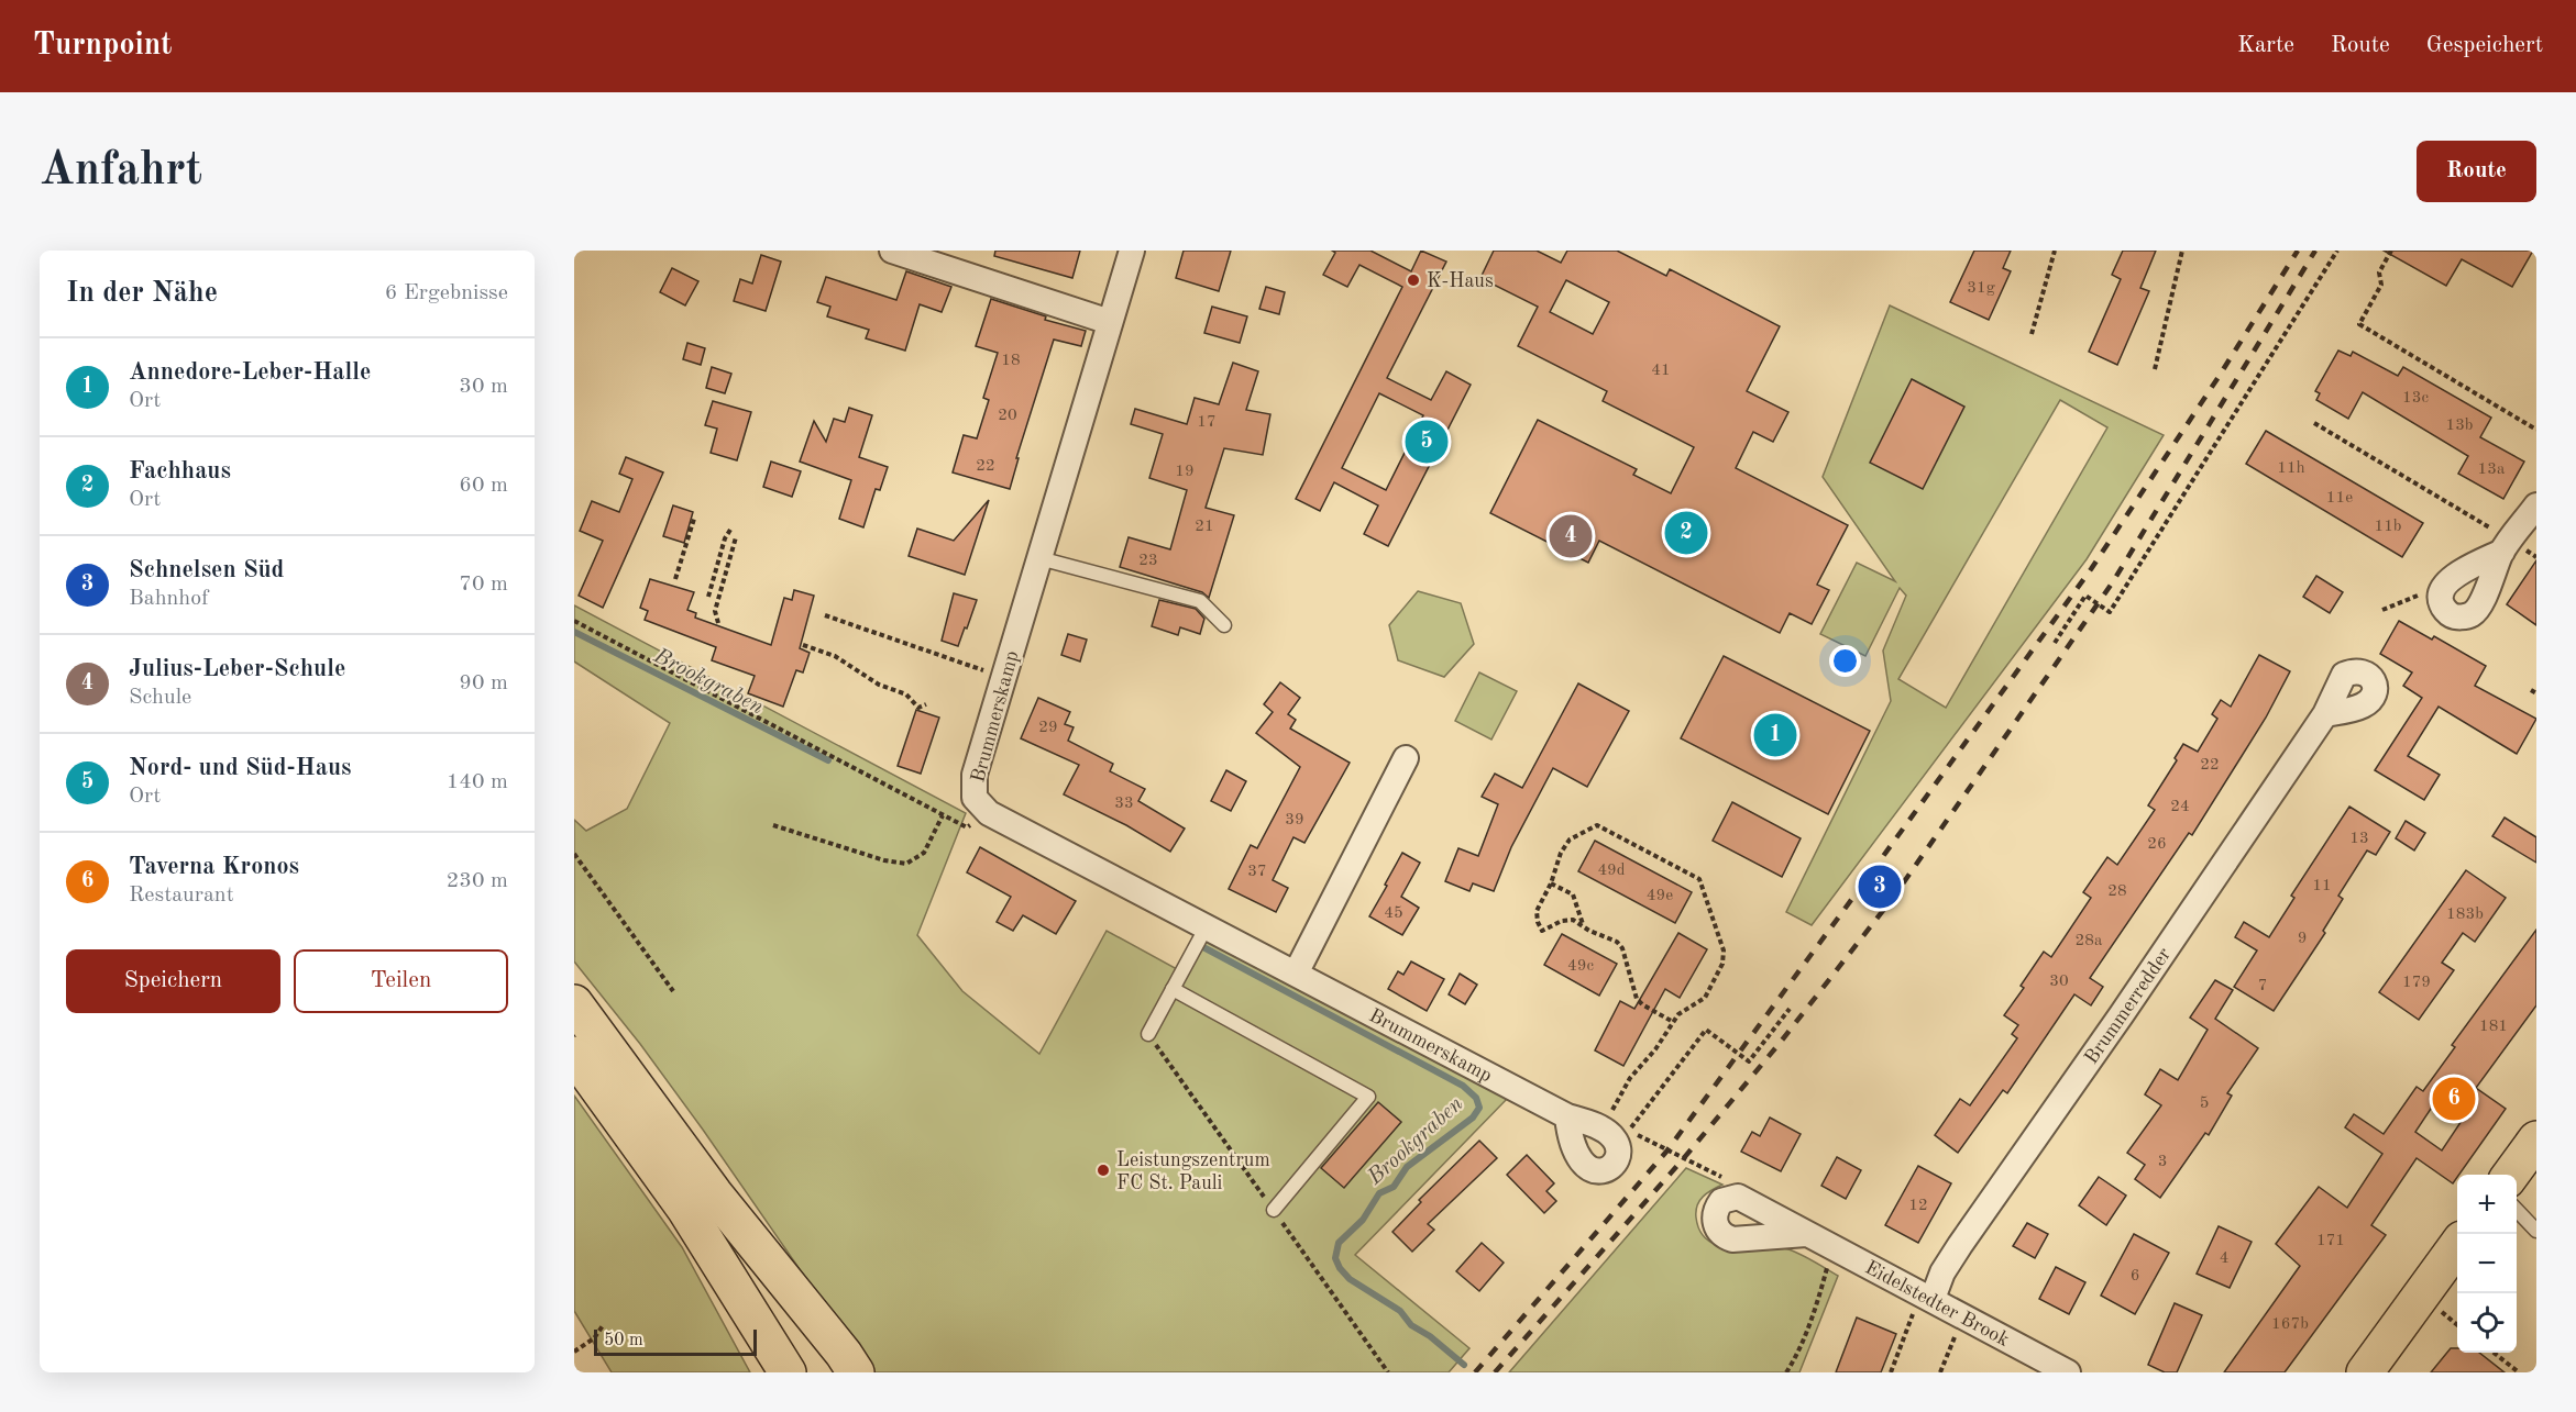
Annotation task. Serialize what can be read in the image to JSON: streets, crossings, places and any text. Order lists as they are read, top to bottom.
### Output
{
  "streets": {
    "street": ["Brummerskamp", "Brummerredder", "Eidelstedter Brook"]
  },
  "crossings": [
    ["Brummerredder", "Eidelstedter Brook"]
  ],
  "water": ["Brookgraben"],
  "places": ["K-Haus", "Leistungszentrum FC St. Pauli"],
  "house_numbers": [
    "31g",
    "18",
    "41",
    "13c",
    "20",
    "17",
    "13b",
    "22",
    "11h",
    "13a",
    "19",
    "11e",
    "21",
    "11b",
    "23",
    "29",
    "22",
    "33",
    "24",
    "39",
    "13",
    "26",
    "49d",
    "37",
    "11",
    "28",
    "49e",
    "45",
    "183b",
    "9",
    "28a",
    "49c",
    "30",
    "179",
    "7",
    "181",
    "5",
    "3",
    "12",
    "171",
    "4",
    "6",
    "167b"
  ],
  "scale_bar": "50 m",
  "page": {
    "header": "Turnpoint",
    "nav": ["Karte", "Route", "Gespeichert"],
    "buttons": [
      "Route",
      ["Speichern", "Teilen"]
    ],
    "title": "Anfahrt",
    "heading": ["In der Nähe", "6 Ergebnisse"],
    "list": [
      {
        "mark": "1",
        "name": "Annedore-Leber-Halle",
        "note": "Ort",
        "value": "30 m"
      },
      {
        "mark": "2",
        "name": "Fachhaus",
        "note": "Ort",
        "value": "60 m"
      },
      {
        "mark": "3",
        "name": "Schnelsen Süd",
        "note": "Bahnhof",
        "value": "70 m"
      },
      {
        "mark": "4",
        "name": "Julius-Leber-Schule",
        "note": "Schule",
        "value": "90 m"
      },
      {
        "mark": "5",
        "name": "Nord- und Süd-Haus",
        "note": "Ort",
        "value": "140 m"
      },
      {
        "mark": "6",
        "name": "Taverna Kronos",
        "note": "Restaurant",
        "value": "230 m"
      }
    ],
    "pins": [
      "5",
      "2",
      "4",
      "1",
      "3",
      "6"
    ],
    "map_buttons": ["+", "−"],
    "scale": "50 m"
  }
}
